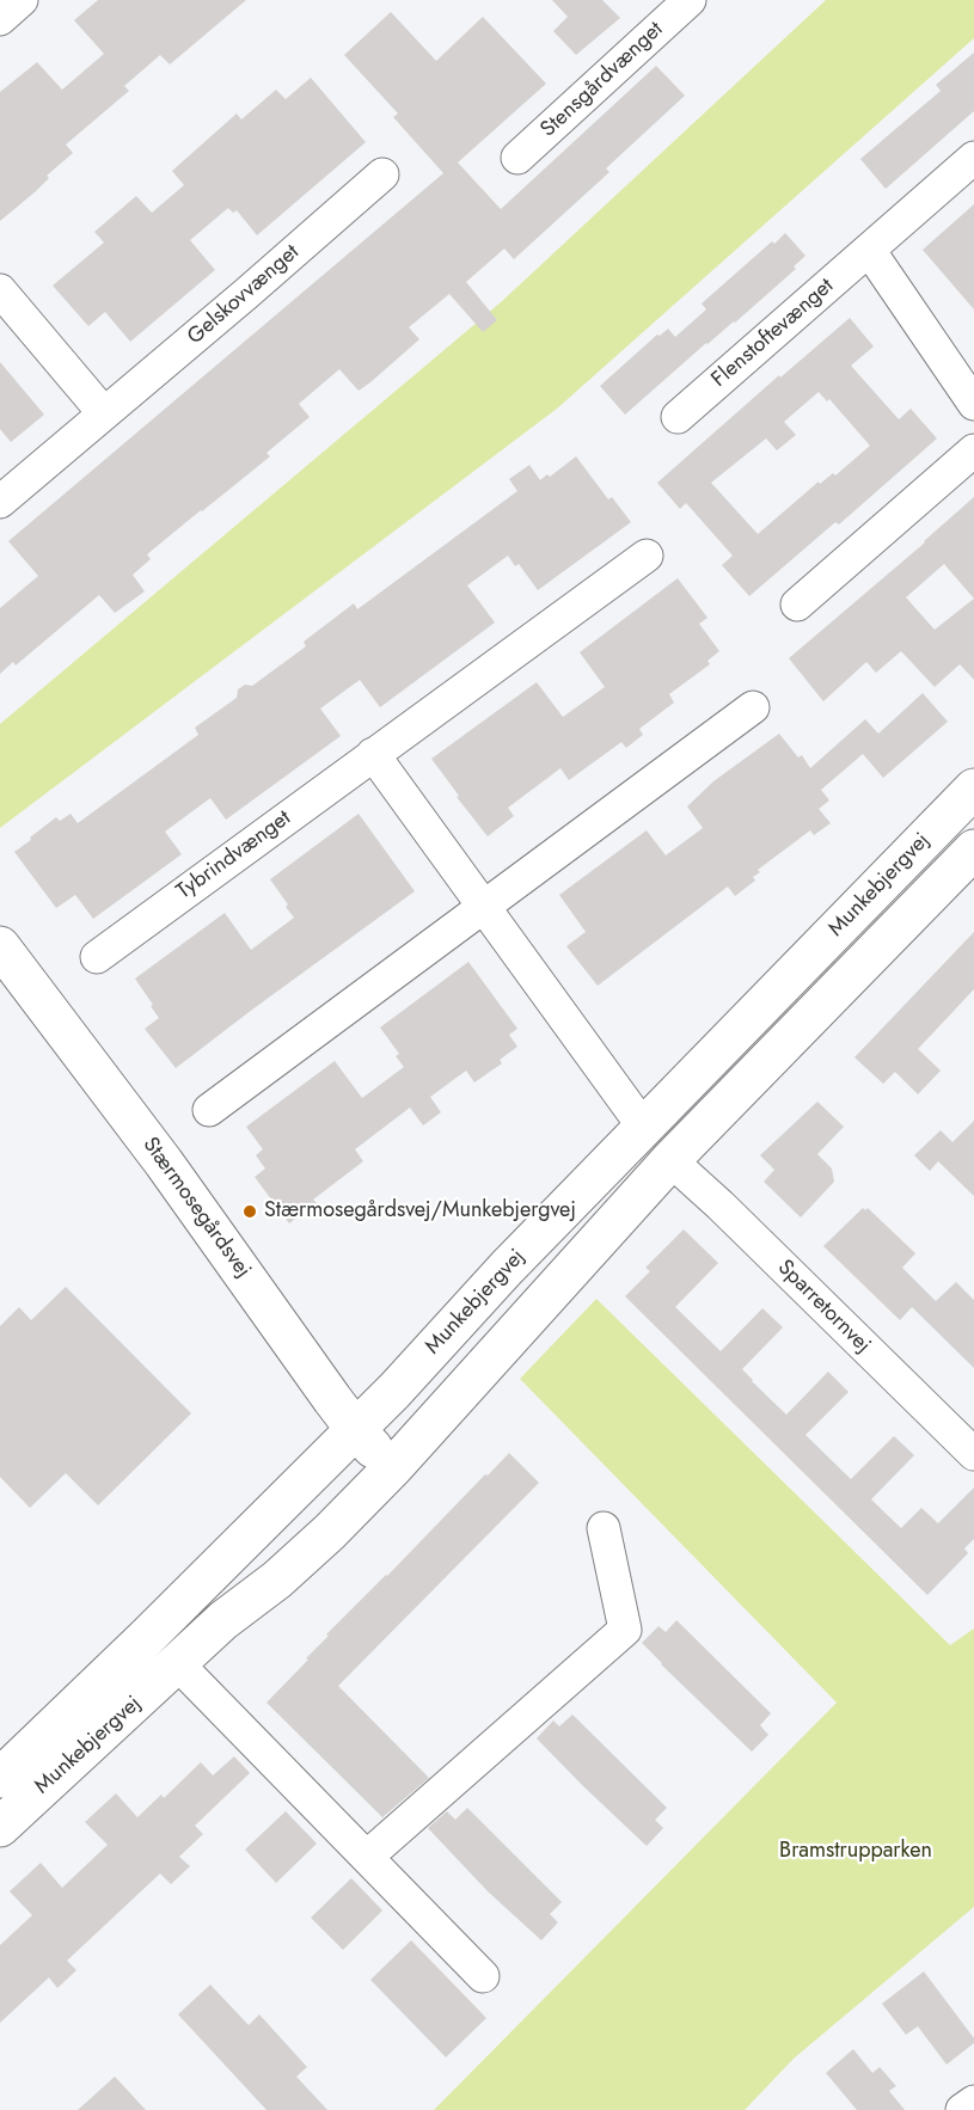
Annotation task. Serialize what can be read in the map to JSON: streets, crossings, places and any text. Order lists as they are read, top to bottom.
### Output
{
  "streets": {
    "street": [
      "Stensgårdvænget",
      "Gelskovvænget",
      "Flenstoftevænget",
      "Tybrindvænget",
      "Munkebjergvej",
      "Stærmosegårdsvej",
      "Sparretornvej"
    ]
  },
  "crossings": [
    ["Munkebjergvej", "Stærmosegårdsvej"],
    ["Munkebjergvej", "Sparretornvej"]
  ],
  "parks": ["Bramstrupparken"],
  "places": ["Stærmosegårdsvej/Munkebjergvej"]
}
